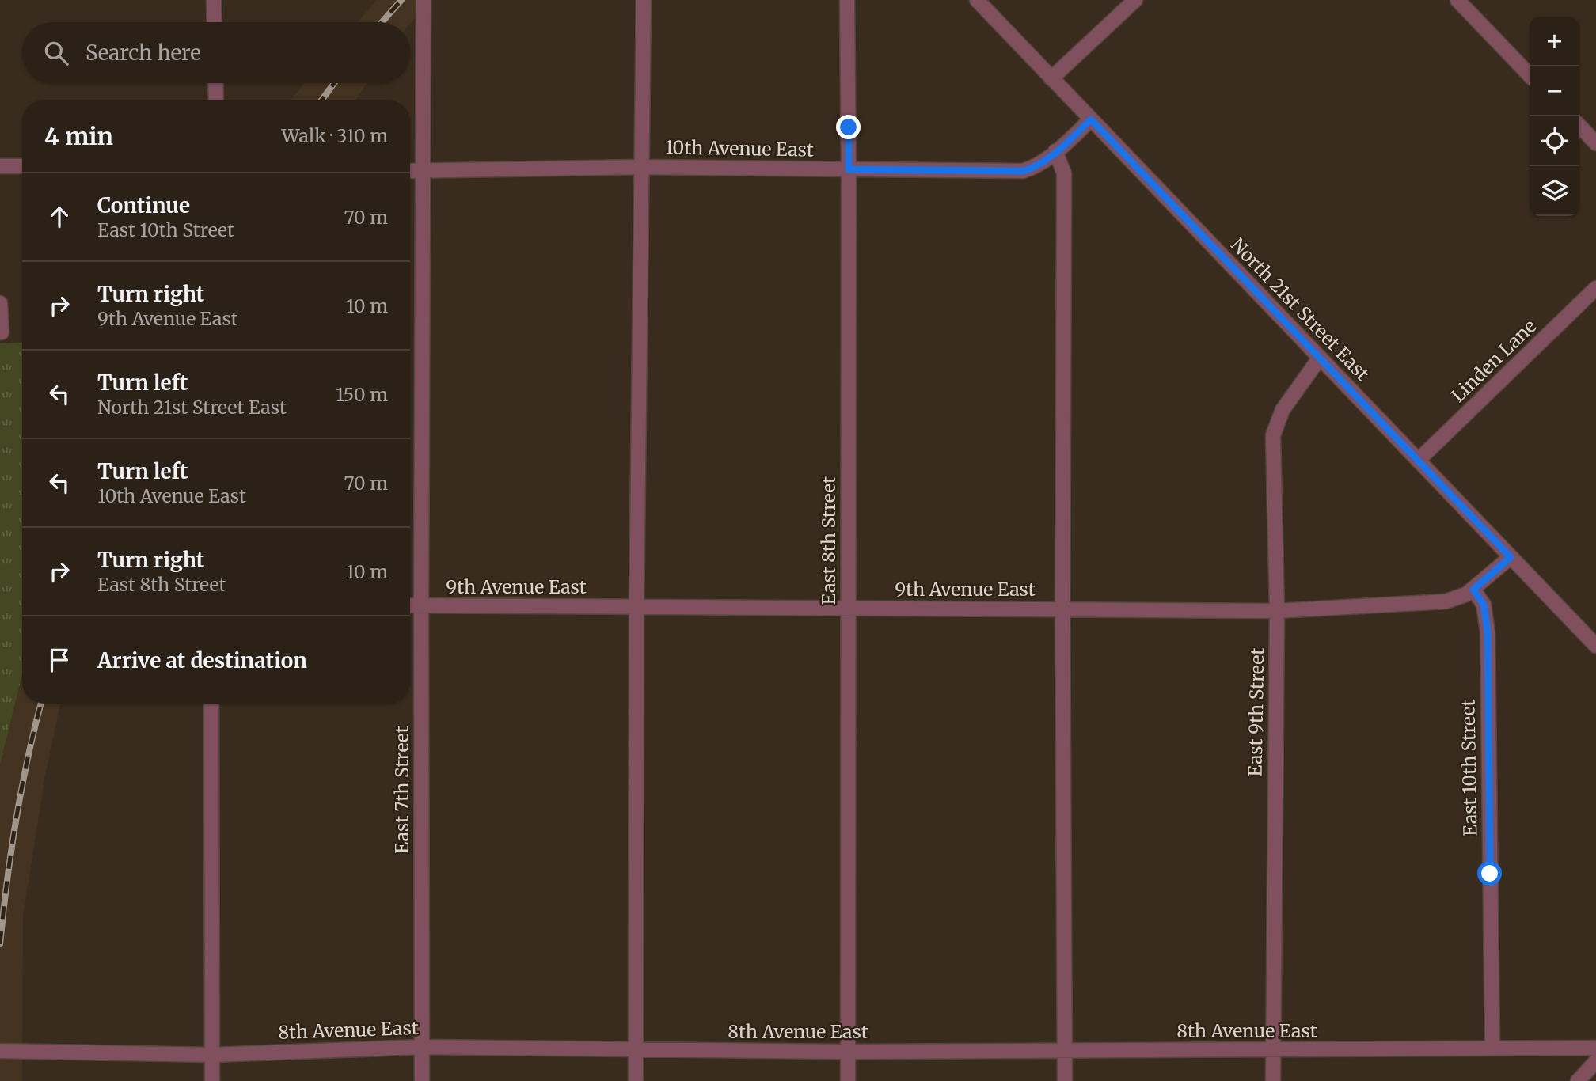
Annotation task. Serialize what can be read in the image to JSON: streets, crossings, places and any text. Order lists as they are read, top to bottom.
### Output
{
  "streets": {
    "street": [
      "10th Avenue East",
      "North 21st Street East",
      "Linden Lane",
      "East 8th Street",
      "9th Avenue East",
      "East 9th Street",
      "East 10th Street",
      "East 7th Street",
      "8th Avenue East"
    ]
  },
  "crossings": [
    ["10th Avenue East", "North 21st Street East"],
    ["10th Avenue East", "East 8th Street"],
    ["10th Avenue East", "East 7th Street"],
    ["North 21st Street East", "Linden Lane"],
    ["North 21st Street East", "9th Avenue East"],
    ["North 21st Street East", "East 9th Street"],
    ["East 8th Street", "9th Avenue East"],
    ["East 8th Street", "8th Avenue East"],
    ["9th Avenue East", "East 9th Street"],
    ["9th Avenue East", "East 10th Street"],
    ["9th Avenue East", "East 7th Street"],
    ["East 9th Street", "8th Avenue East"],
    ["East 10th Street", "8th Avenue East"],
    ["East 7th Street", "8th Avenue East"]
  ],
  "page": {
    "map_buttons": ["+", "−"],
    "search": "Search here",
    "heading": ["4 min", "Walk · 310 m"],
    "list": [
      ["Continue", "East 10th Street", "70 m"],
      ["Turn right", "9th Avenue East", "10 m"],
      ["Turn left", "North 21st Street East", "150 m"],
      ["Turn left", "10th Avenue East", "70 m"],
      ["Turn right", "East 8th Street", "10 m"],
      "Arrive at destination"
    ]
  }
}
